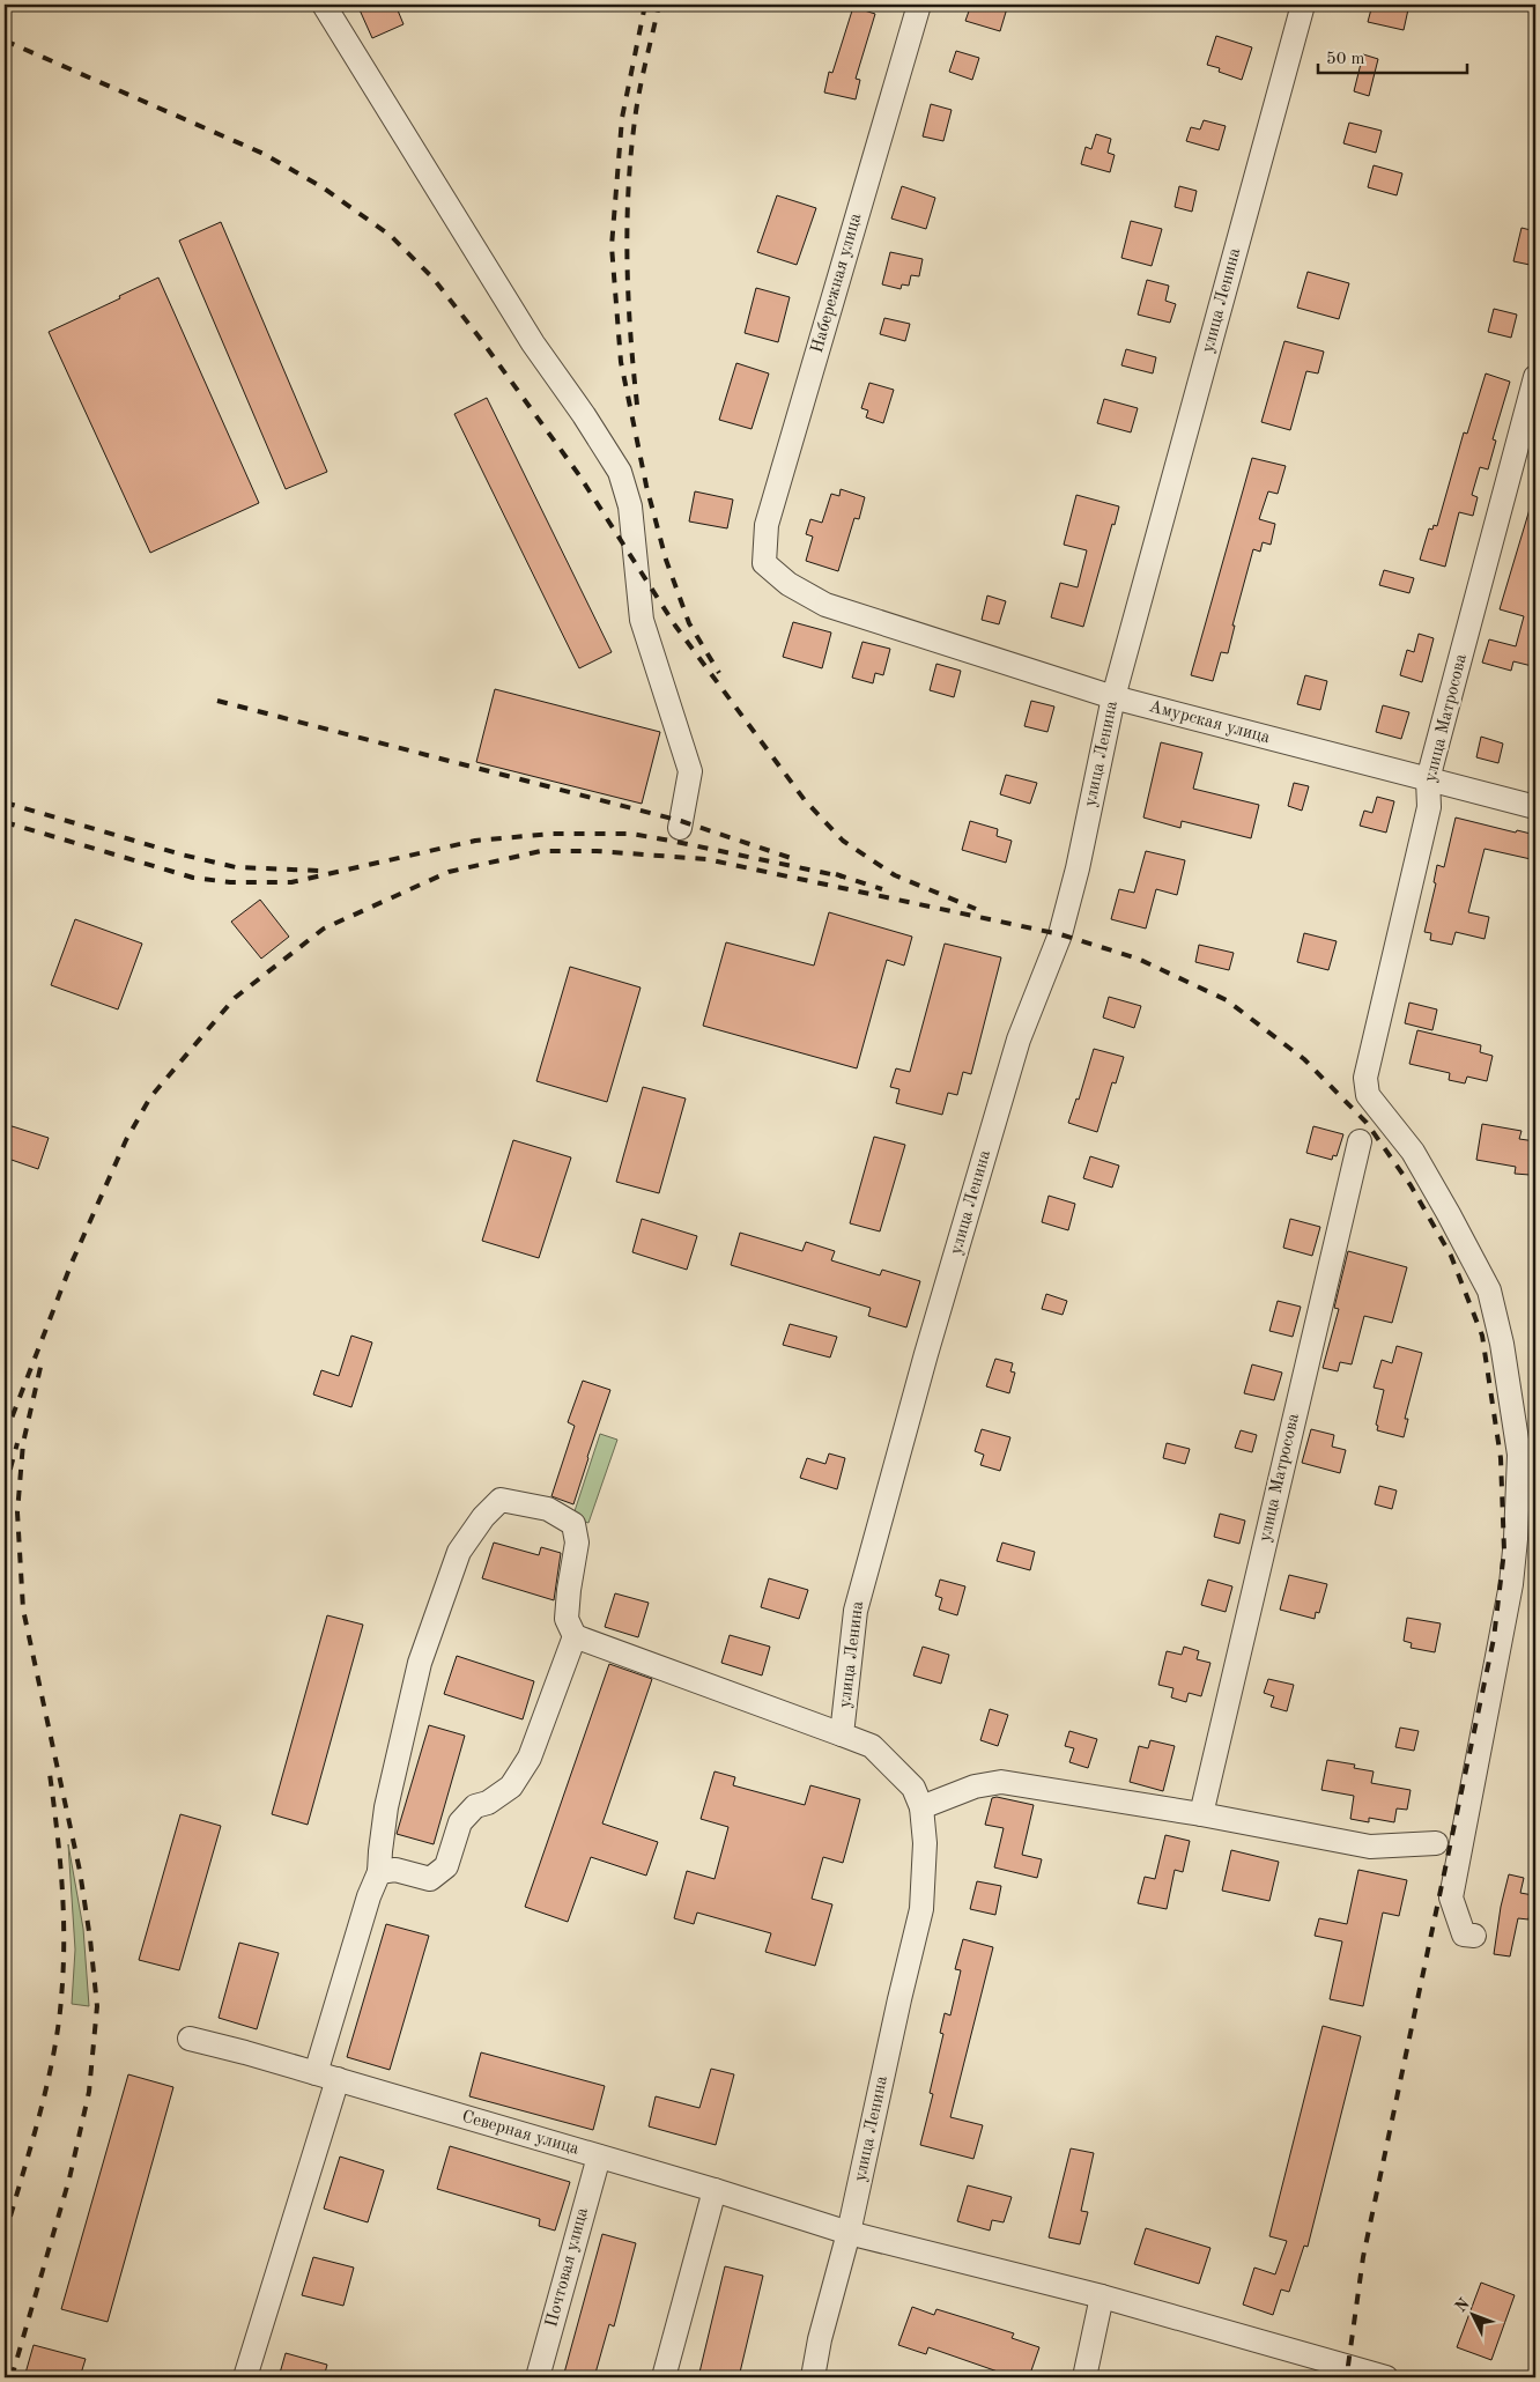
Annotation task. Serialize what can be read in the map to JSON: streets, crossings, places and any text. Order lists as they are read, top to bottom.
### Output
{
  "streets": {
    "street": [
      "Набережная улица",
      "улица Ленина",
      "улица Матросова",
      "Амурская улица",
      "Северная улица",
      "Почтовая улица"
    ]
  },
  "crossings": [
    ["Набережная улица", "Амурская улица"],
    ["улица Ленина", "Амурская улица"],
    ["улица Ленина", "Северная улица"],
    ["улица Матросова", "Амурская улица"],
    ["Северная улица", "Почтовая улица"]
  ],
  "scale_bar": "50 m",
  "north": "top left"
}
